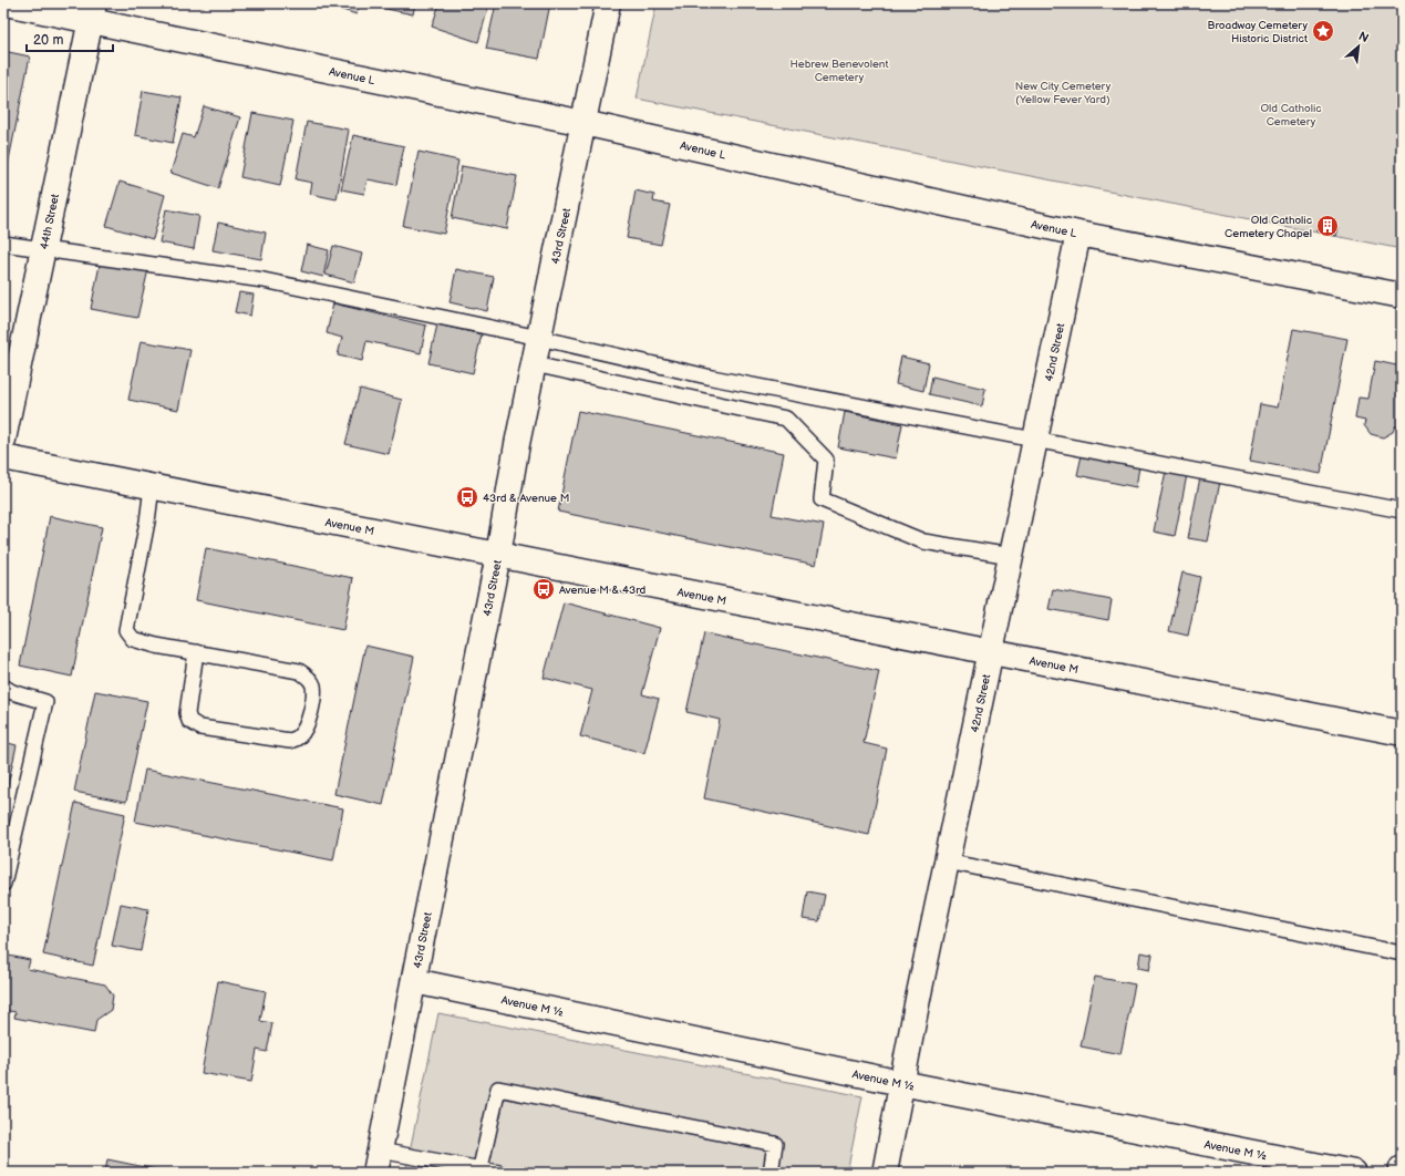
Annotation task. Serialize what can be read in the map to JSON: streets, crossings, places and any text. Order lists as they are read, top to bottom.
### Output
{
  "streets": {
    "street": [
      "Avenue L",
      "44th Street",
      "43rd Street",
      "42nd Street",
      "Avenue M",
      "Avenue M ½"
    ]
  },
  "crossings": [
    ["Avenue L", "44th Street"],
    ["Avenue L", "43rd Street"],
    ["Avenue L", "42nd Street"],
    ["43rd Street", "Avenue M"],
    ["43rd Street", "Avenue M ½"],
    ["42nd Street", "Avenue M"],
    ["42nd Street", "Avenue M ½"]
  ],
  "parks": ["Hebrew Benevolent Cemetery", "New City Cemetery (Yellow Fever Yard)", "Old Catholic Cemetery"],
  "places": {
    "place": ["Broadway Cemetery Historic District"],
    "building": ["Old Catholic Cemetery Chapel"],
    "bus stop": ["43rd & Avenue M", "Avenue M & 43rd"]
  },
  "scale_bar": "20 m",
  "north": "top right"
}
